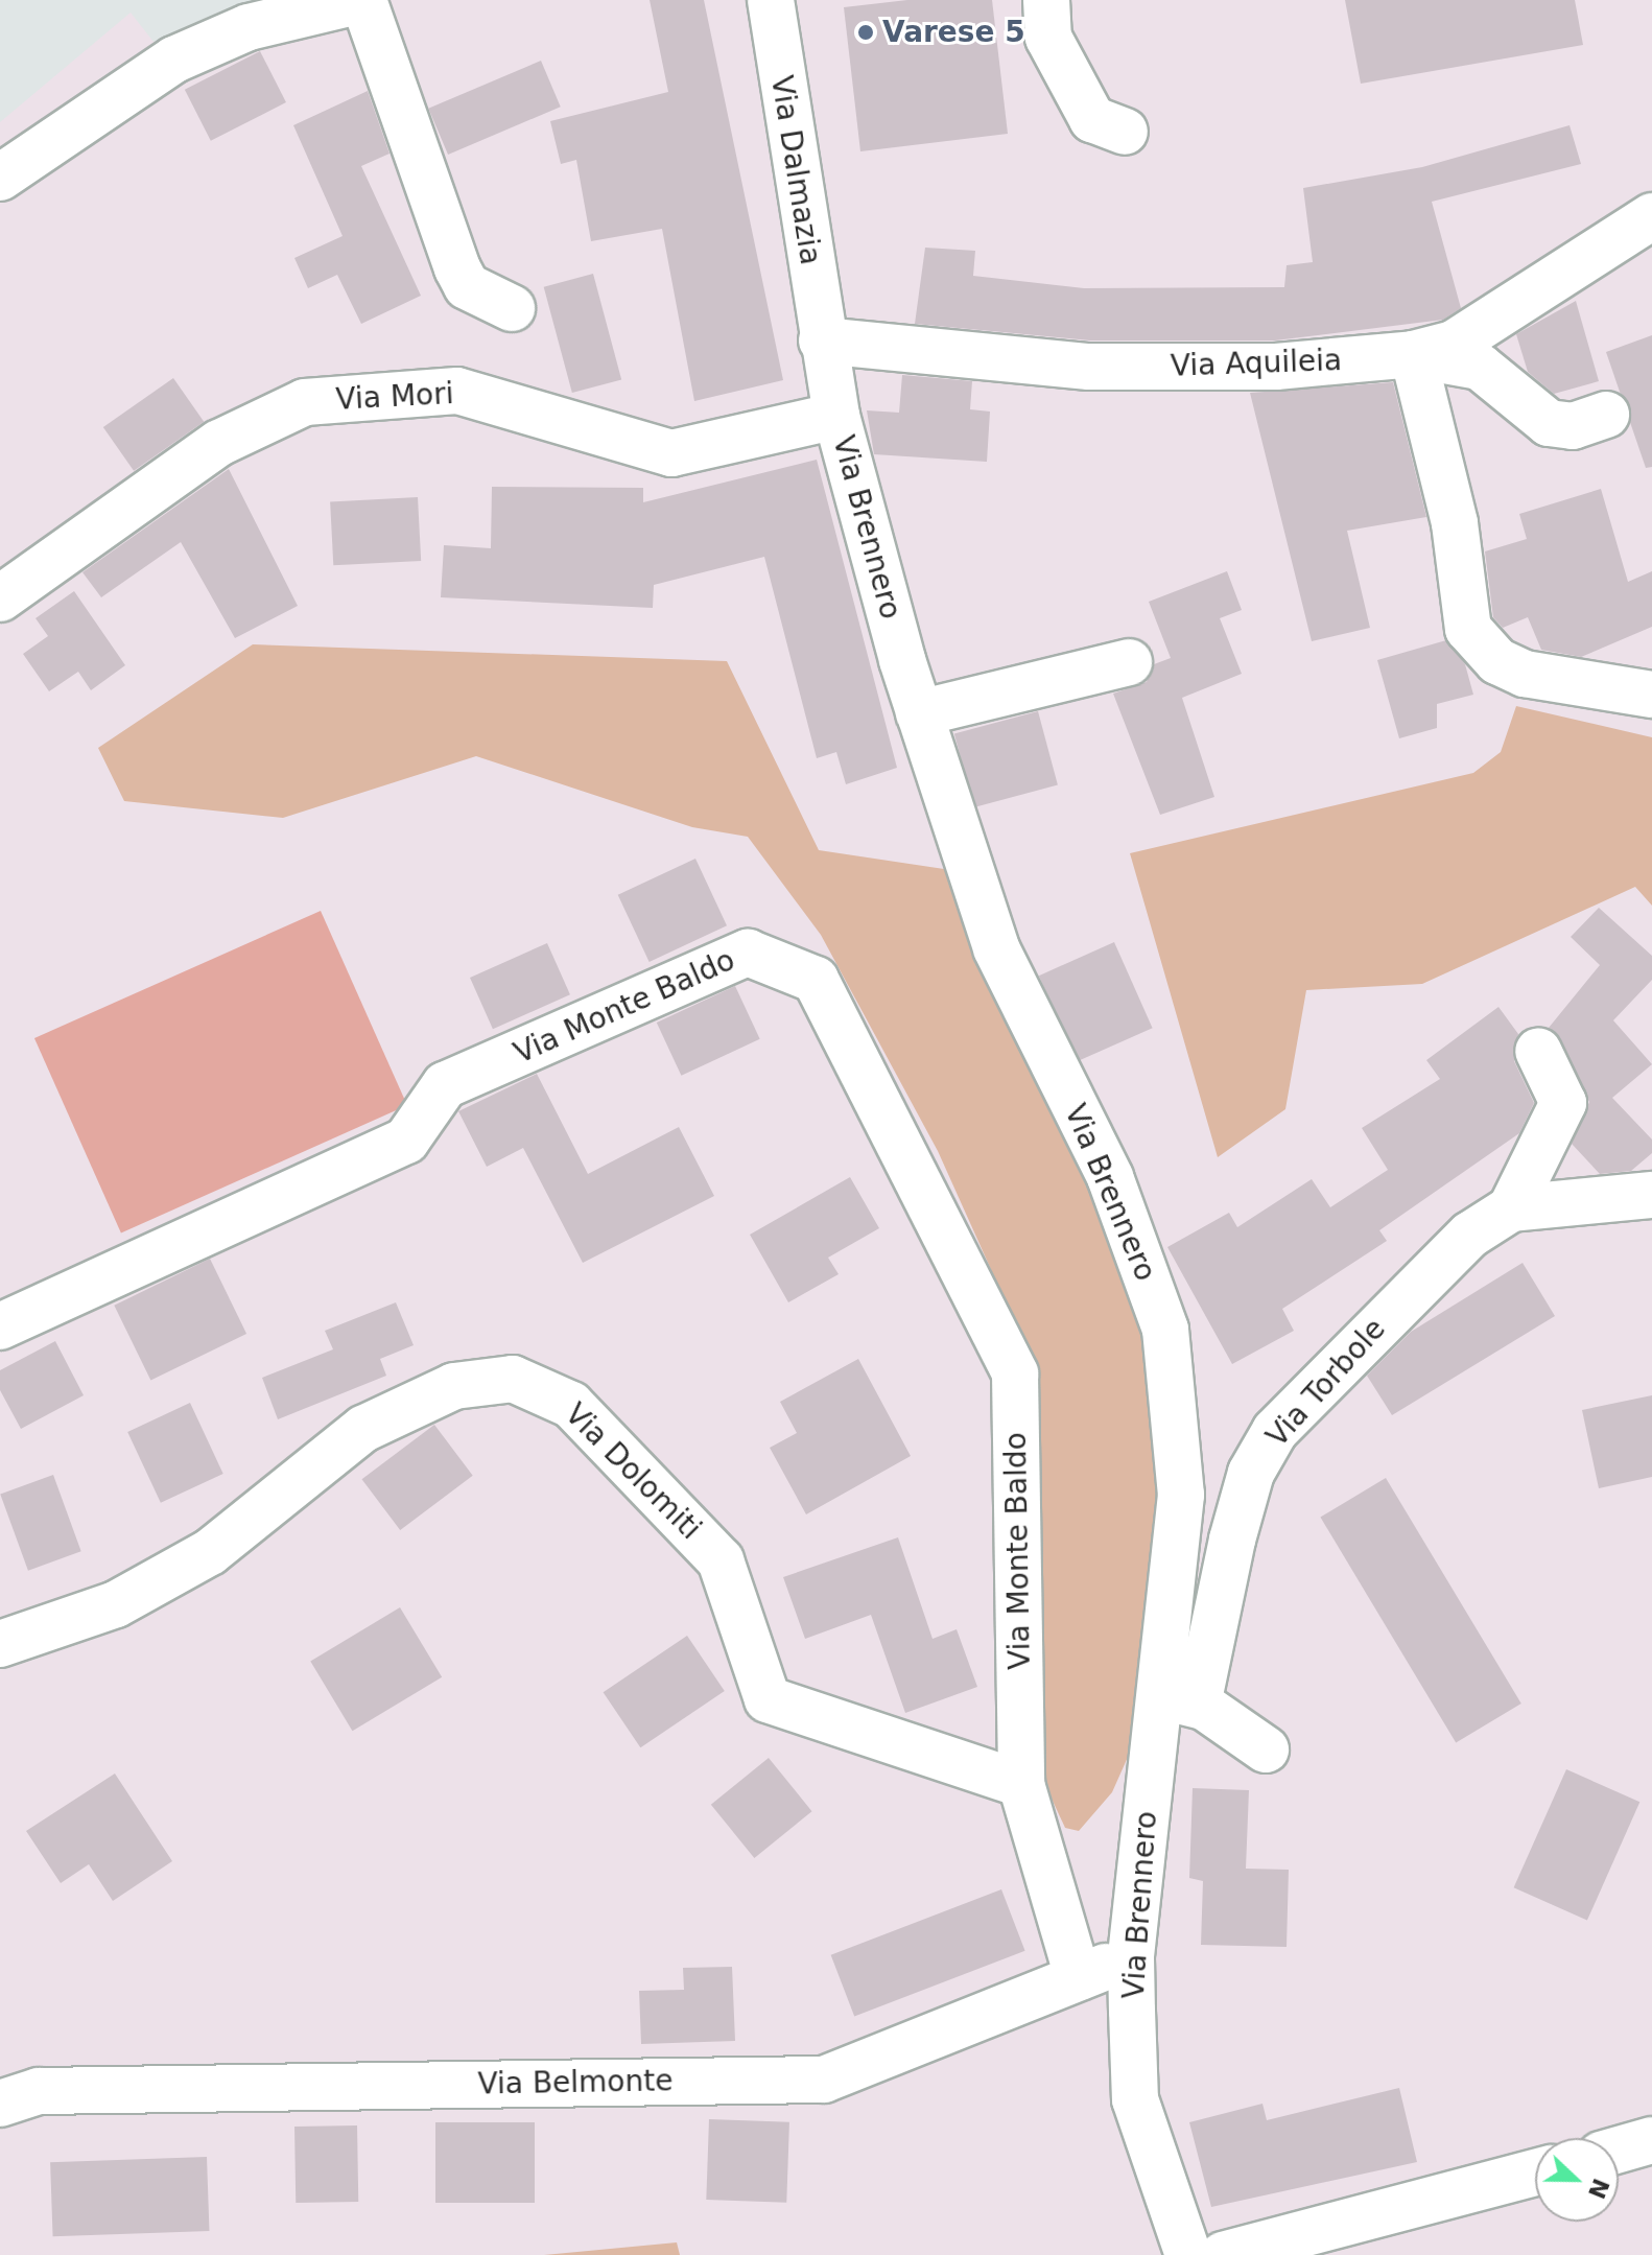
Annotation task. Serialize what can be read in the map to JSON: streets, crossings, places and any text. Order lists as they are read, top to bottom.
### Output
{
  "streets": {
    "street": [
      "Via Dalmazia",
      "Via Aquileia",
      "Via Mori",
      "Via Brennero",
      "Via Monte Baldo",
      "Via Torbole",
      "Via Dolomiti",
      "Via Belmonte"
    ]
  },
  "crossings": [
    ["Via Dalmazia", "Via Aquileia"],
    ["Via Dalmazia", "Via Brennero"],
    ["Via Aquileia", "Via Brennero"],
    ["Via Mori", "Via Brennero"],
    ["Via Brennero", "Via Torbole"],
    ["Via Brennero", "Via Belmonte"],
    ["Via Monte Baldo", "Via Dolomiti"]
  ],
  "places": ["Varese 5"],
  "north": "right"
}
